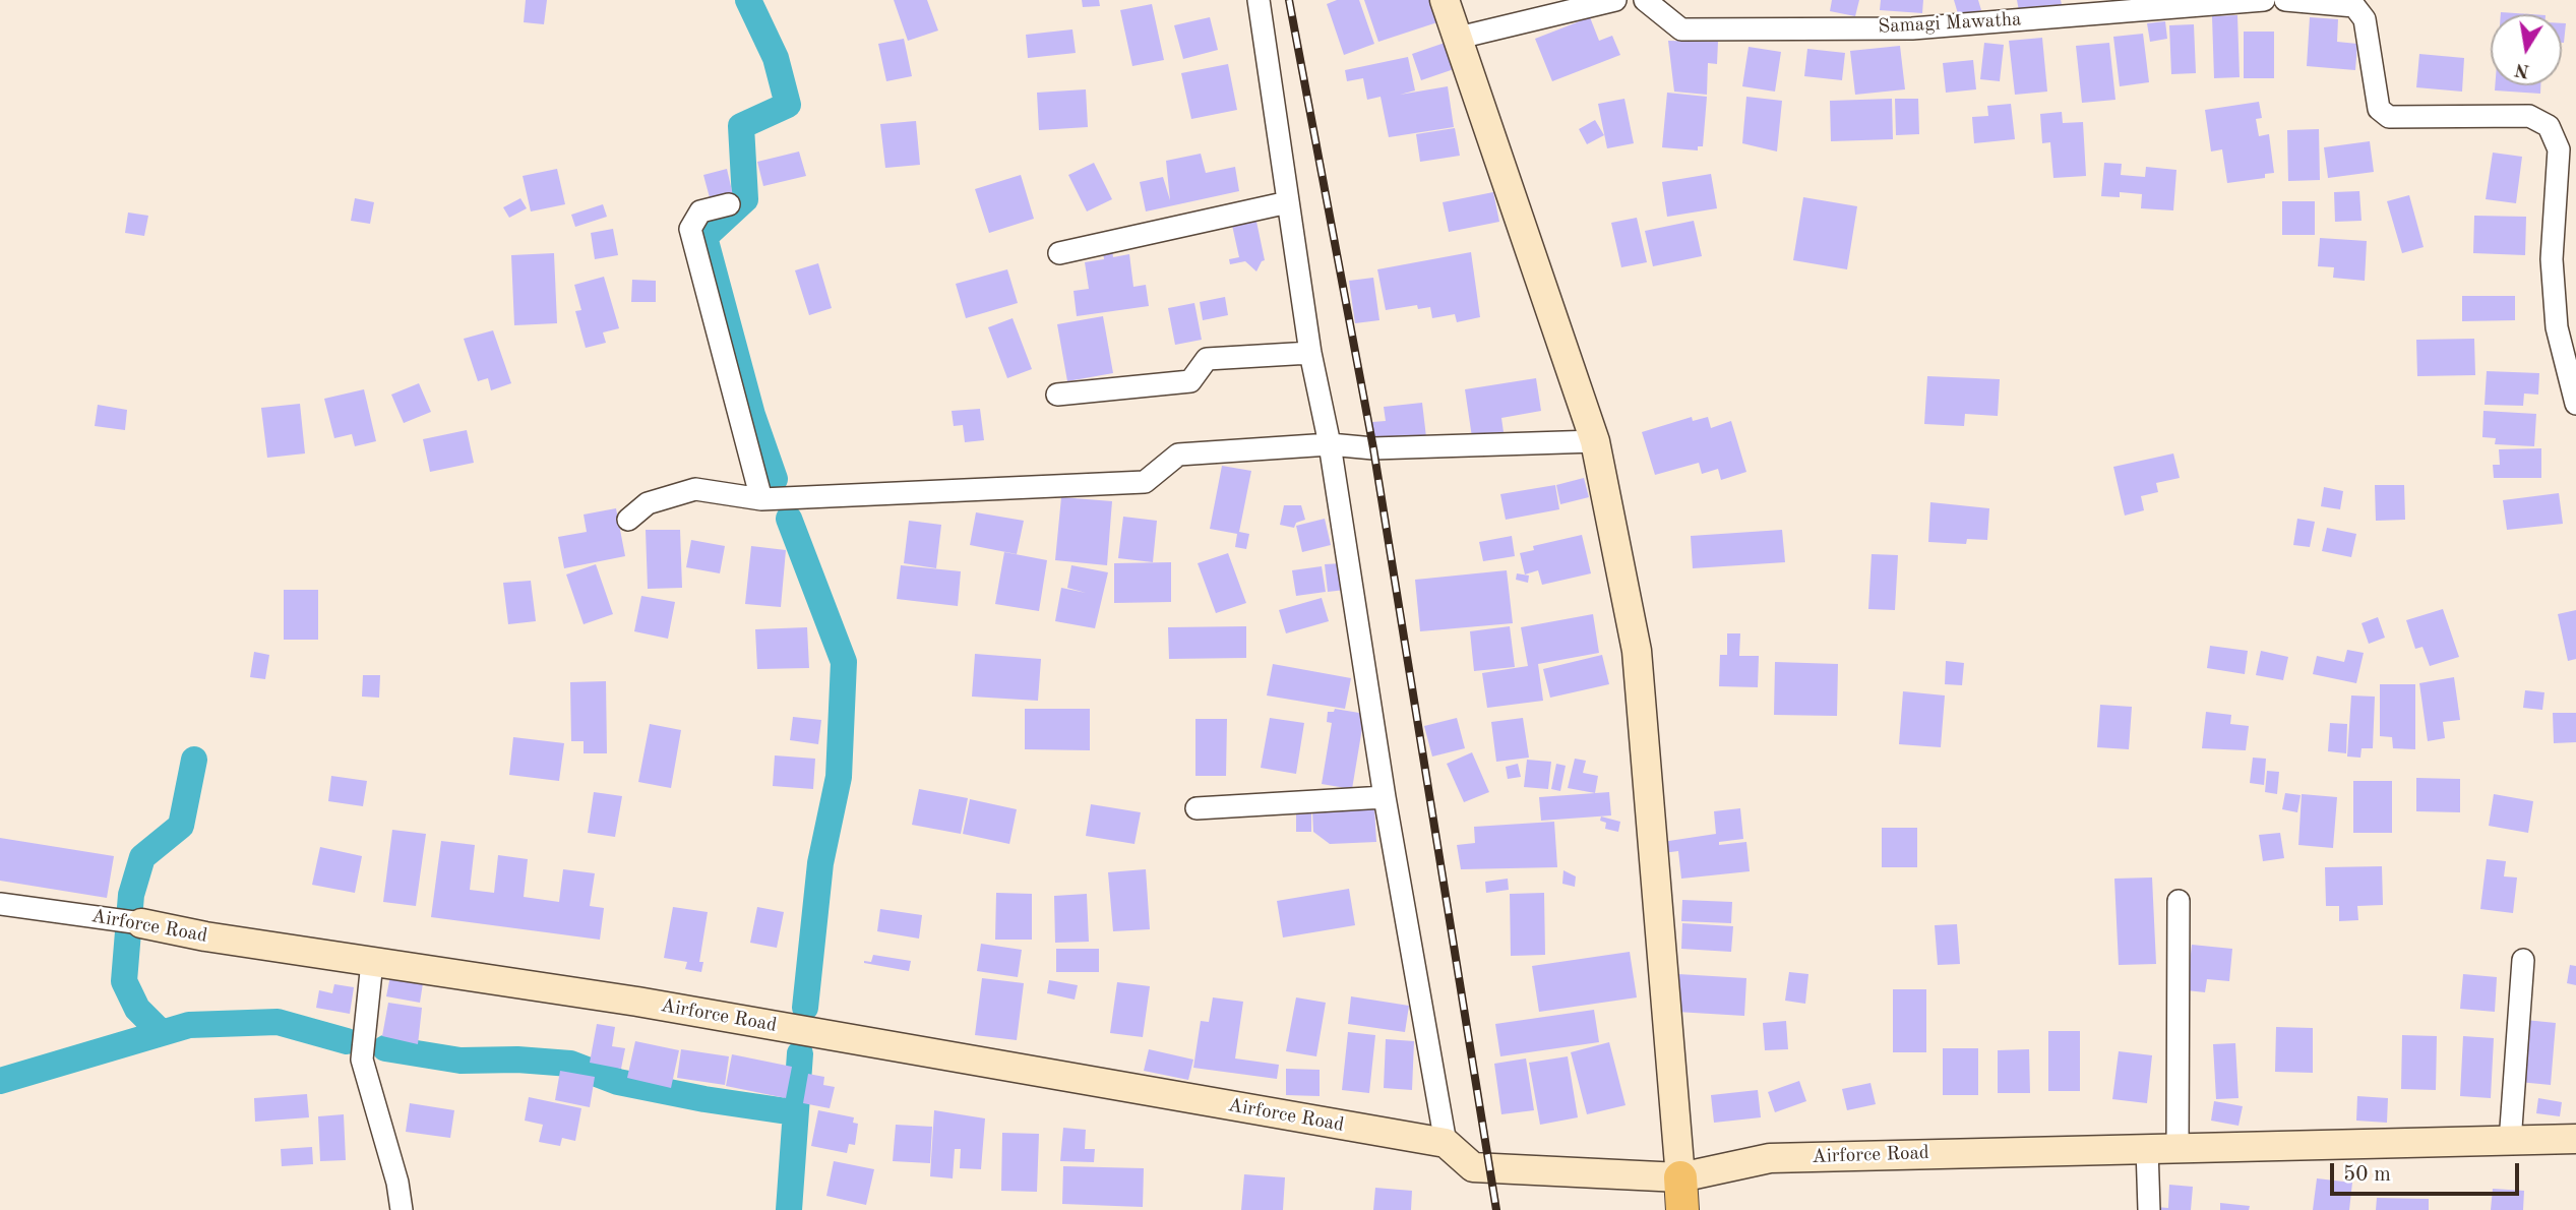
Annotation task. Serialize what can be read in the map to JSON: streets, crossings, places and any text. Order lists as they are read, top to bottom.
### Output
{
  "streets": {
    "street": ["Samagi Mawatha", "Airforce Road"]
  },
  "scale_bar": "50 m",
  "north": "bottom"
}
